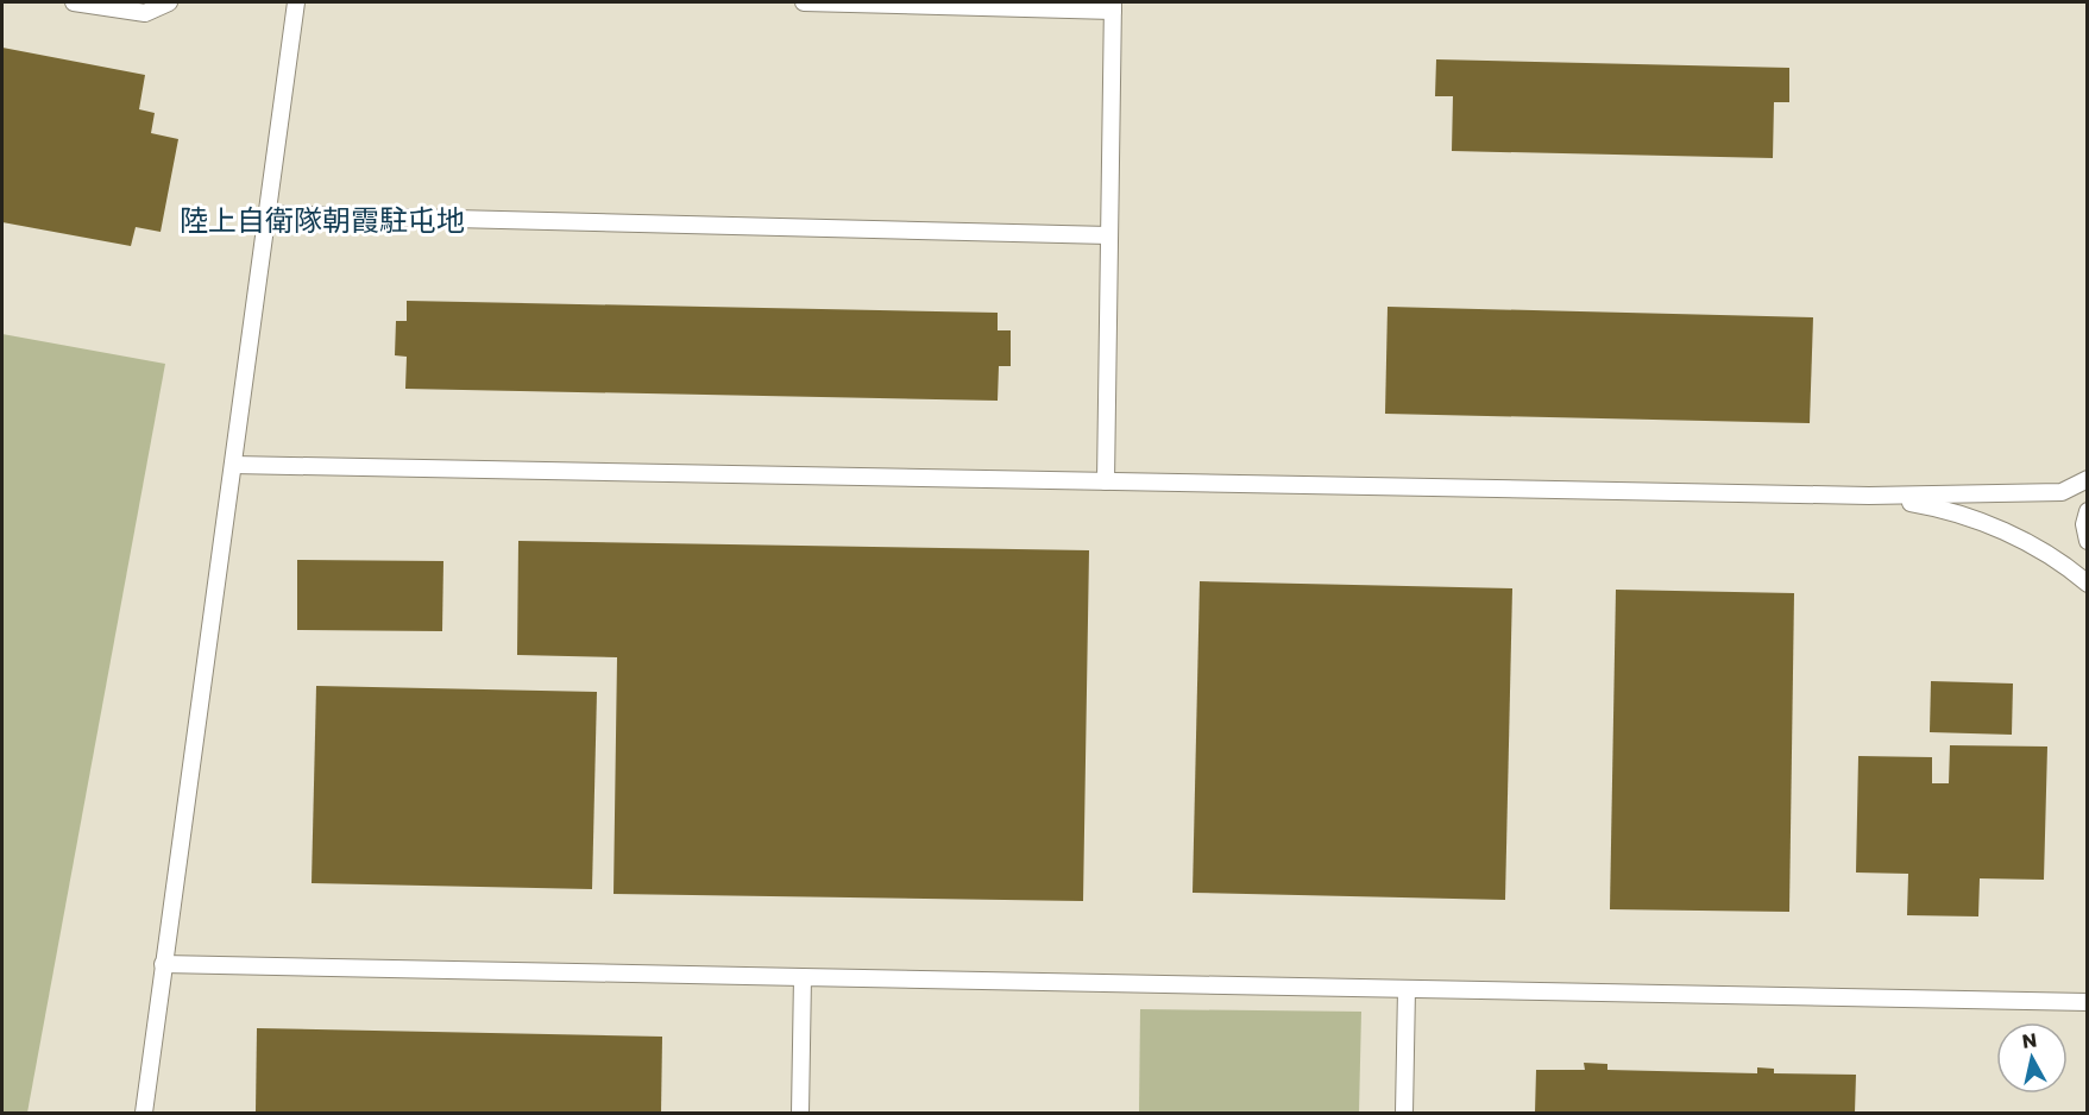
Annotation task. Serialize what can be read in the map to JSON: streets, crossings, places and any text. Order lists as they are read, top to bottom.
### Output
{
  "districts": ["陸上自衛隊朝霞駐屯地"],
  "north": "top"
}
